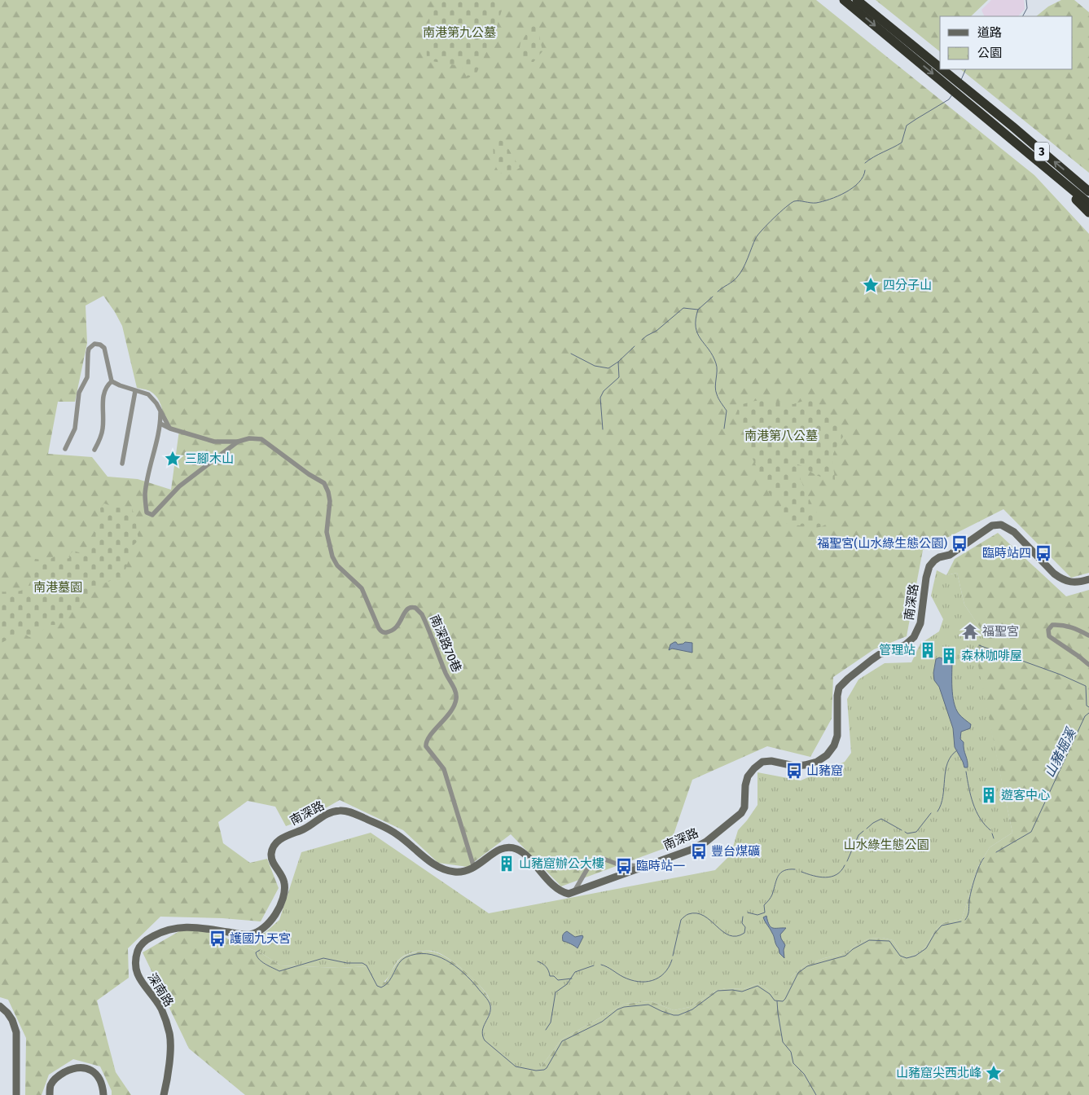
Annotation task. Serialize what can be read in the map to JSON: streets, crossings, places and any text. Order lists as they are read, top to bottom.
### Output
{
  "streets": {
    "highway": ["3"],
    "main road": ["南深路", "深南路"],
    "street": ["南深路70巷"]
  },
  "crossings": [
    ["南深路", "南深路70巷"],
    ["南深路", "深南路"]
  ],
  "water": ["山豬堀溪"],
  "parks": [
    "南港第九公墓",
    "南港第八公墓",
    "南港墓園",
    "山水綠生態公園"
  ],
  "places": {
    "place": ["四分子山", "三腳木山", "山豬窟尖西北峰"],
    "bus stop": [
      "福聖宮(山水綠生態公園)",
      "臨時站四",
      "山豬窟",
      "豐台煤礦",
      "臨時站一",
      "護國九天宮"
    ],
    "temple": ["福聖宮"],
    "building": [
      "管理站",
      "森林咖啡屋",
      "遊客中心",
      "山豬窟辦公大樓"
    ]
  },
  "legend": ["道路", "公園"]
}
